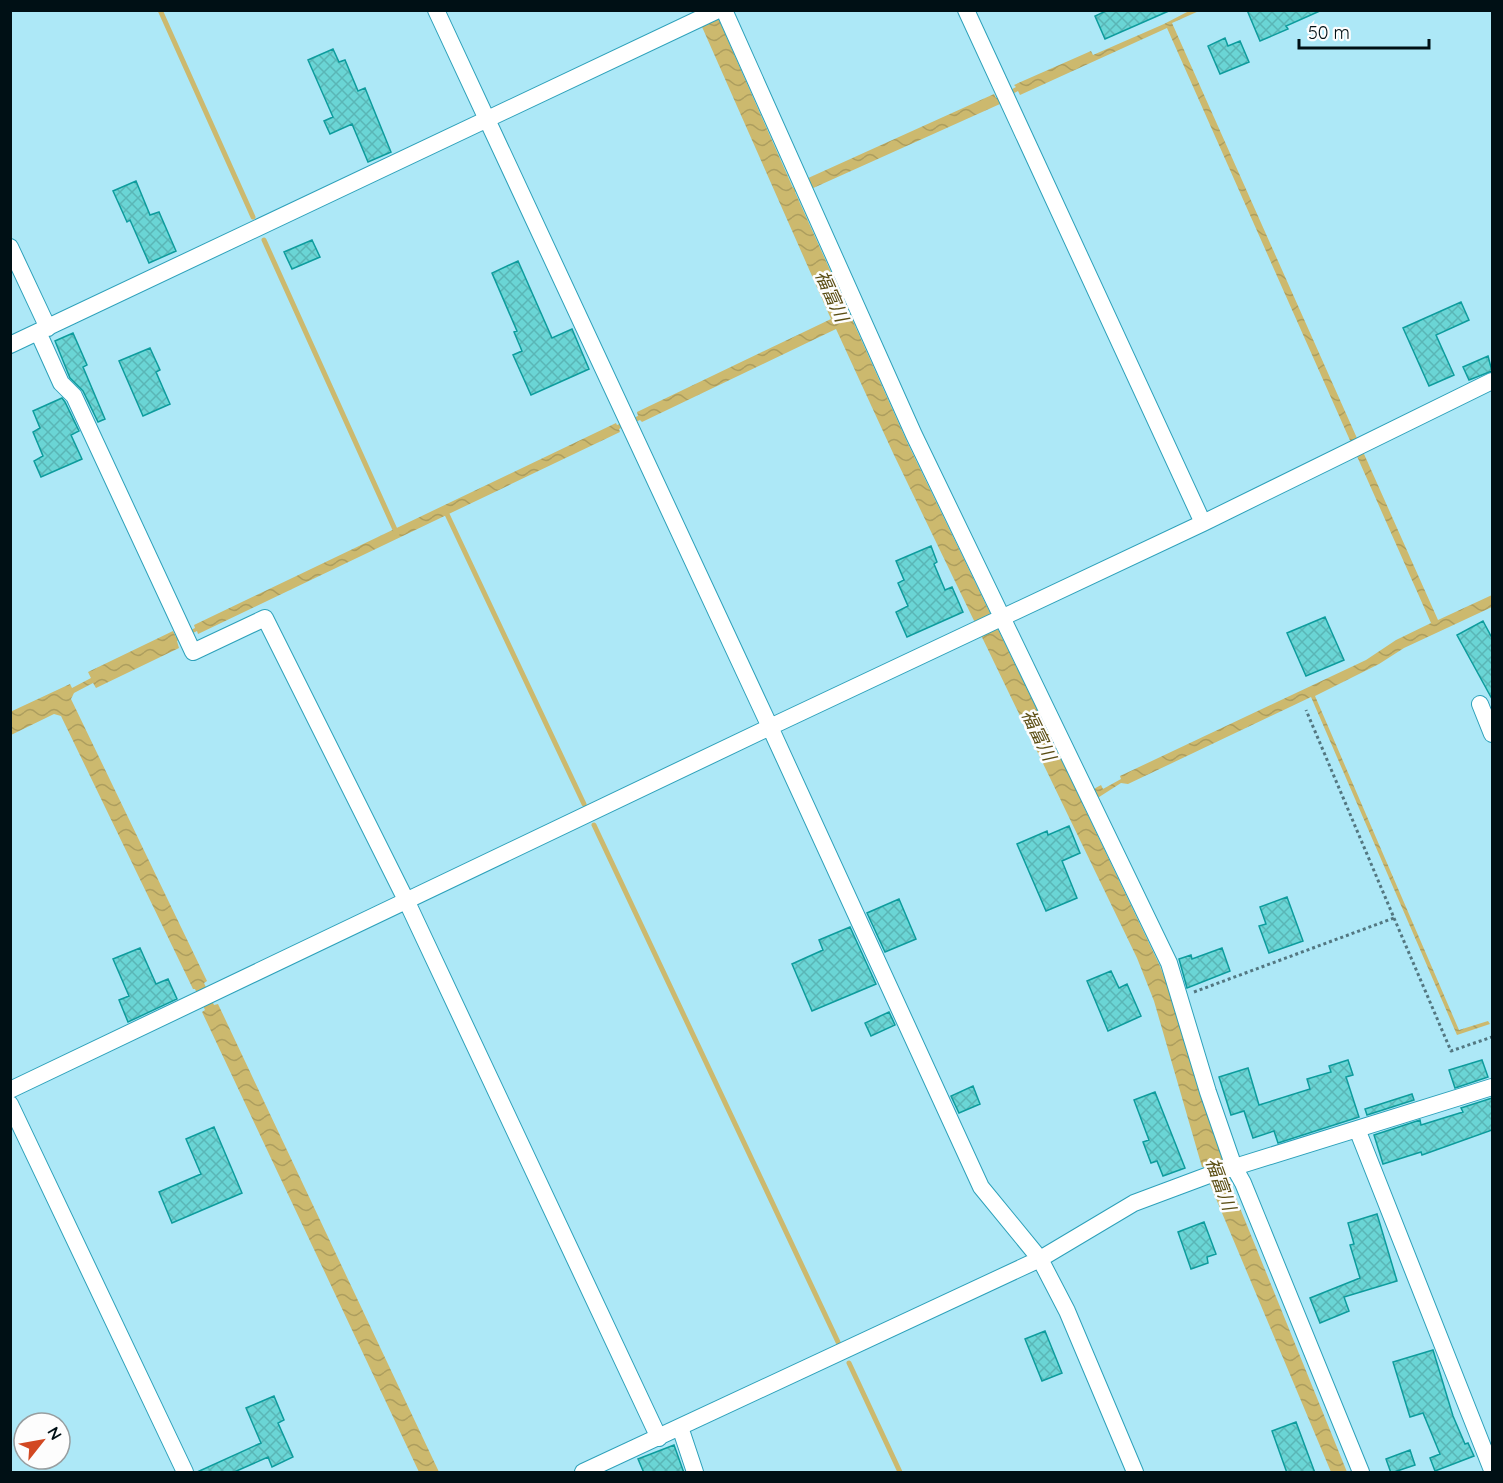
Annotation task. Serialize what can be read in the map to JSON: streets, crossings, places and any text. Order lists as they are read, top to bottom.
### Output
{
  "water": ["福富川"],
  "scale_bar": "50 m",
  "north": "top right"
}
